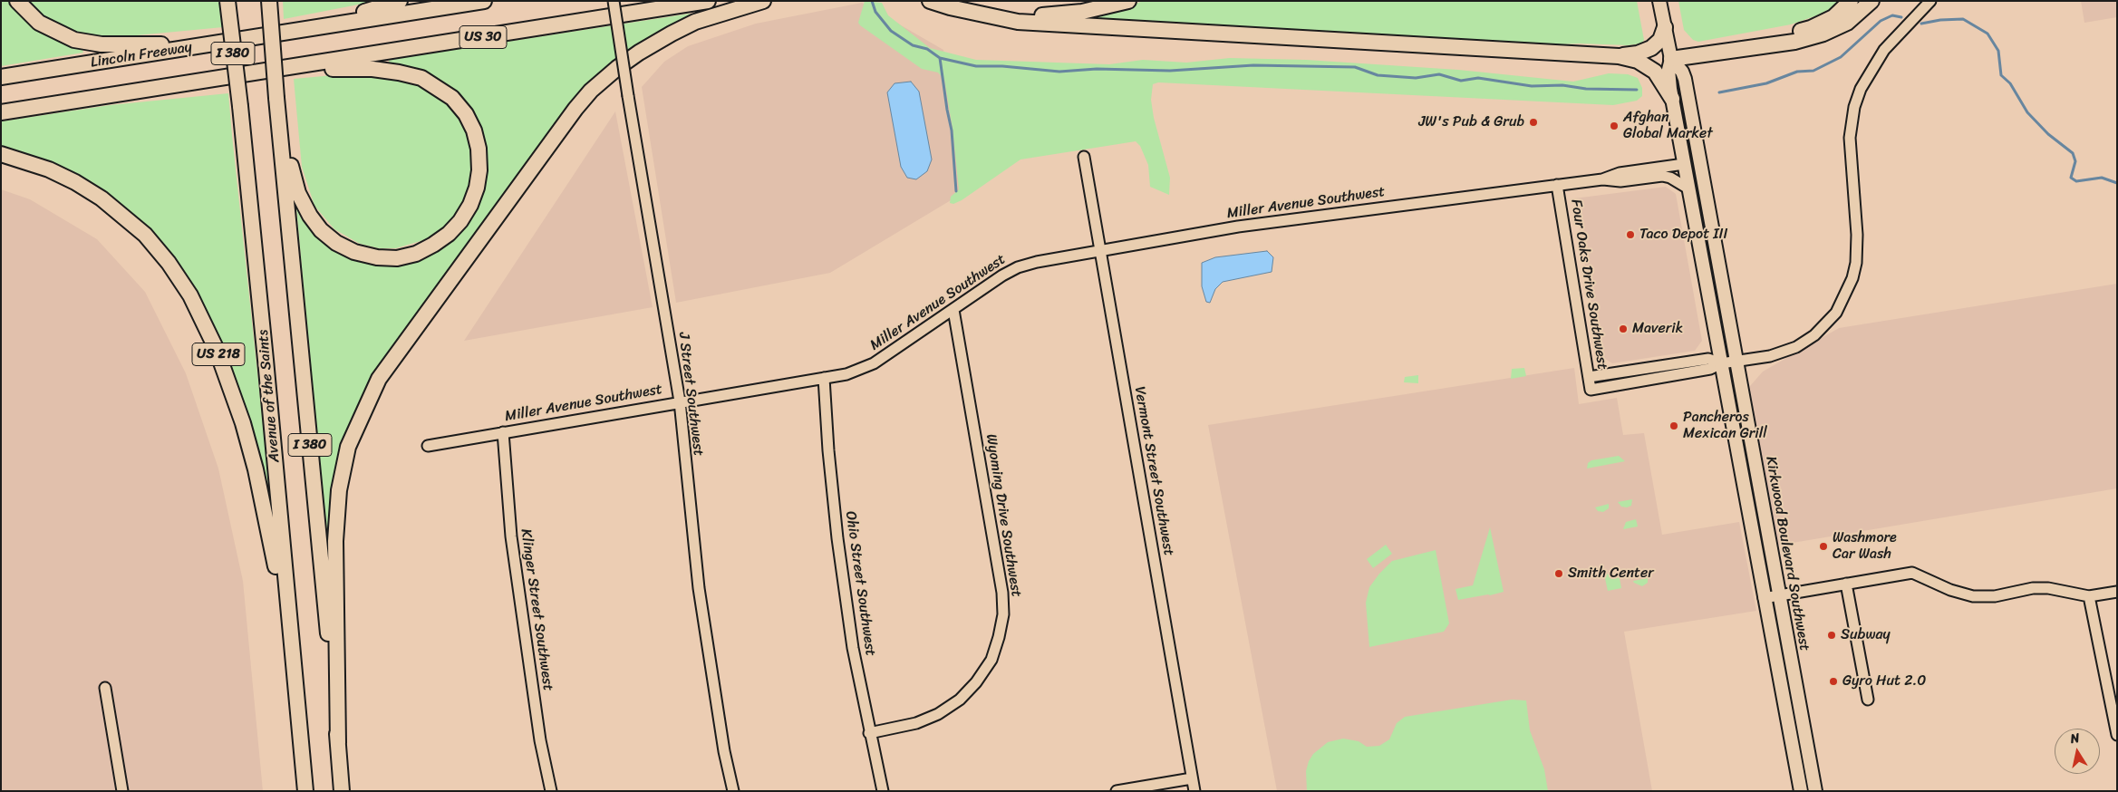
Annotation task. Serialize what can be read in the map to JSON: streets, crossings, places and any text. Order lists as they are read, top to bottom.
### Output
{
  "streets": {
    "highway": [
      "US 30",
      "I 380",
      "Lincoln Freeway",
      "US 218",
      "Avenue of the Saints"
    ],
    "main road": ["Kirkwood Boulevard Southwest"],
    "street": [
      "Miller Avenue Southwest",
      "Four Oaks Drive Southwest",
      "J Street Southwest",
      "Vermont Street Southwest",
      "Wyoming Drive Southwest",
      "Ohio Street Southwest",
      "Klinger Street Southwest"
    ]
  },
  "crossings": [
    ["US 30", "Lincoln Freeway"],
    ["Miller Avenue Southwest", "Four Oaks Drive Southwest"],
    ["Miller Avenue Southwest", "J Street Southwest"],
    ["Miller Avenue Southwest", "Vermont Street Southwest"],
    ["Miller Avenue Southwest", "Wyoming Drive Southwest"],
    ["Miller Avenue Southwest", "Kirkwood Boulevard Southwest"],
    ["Miller Avenue Southwest", "Ohio Street Southwest"],
    ["Miller Avenue Southwest", "Klinger Street Southwest"],
    ["Four Oaks Drive Southwest", "Kirkwood Boulevard Southwest"],
    ["US 218", "Avenue of the Saints"],
    ["Wyoming Drive Southwest", "Ohio Street Southwest"]
  ],
  "places": [
    "JW's Pub & Grub",
    "Afghan Global Market",
    "Taco Depot III",
    "Maverik",
    "Pancheros Mexican Grill",
    "Washmore Car Wash",
    "Smith Center",
    "Subway",
    "Gyro Hut 2.0"
  ],
  "north": "top"
}
